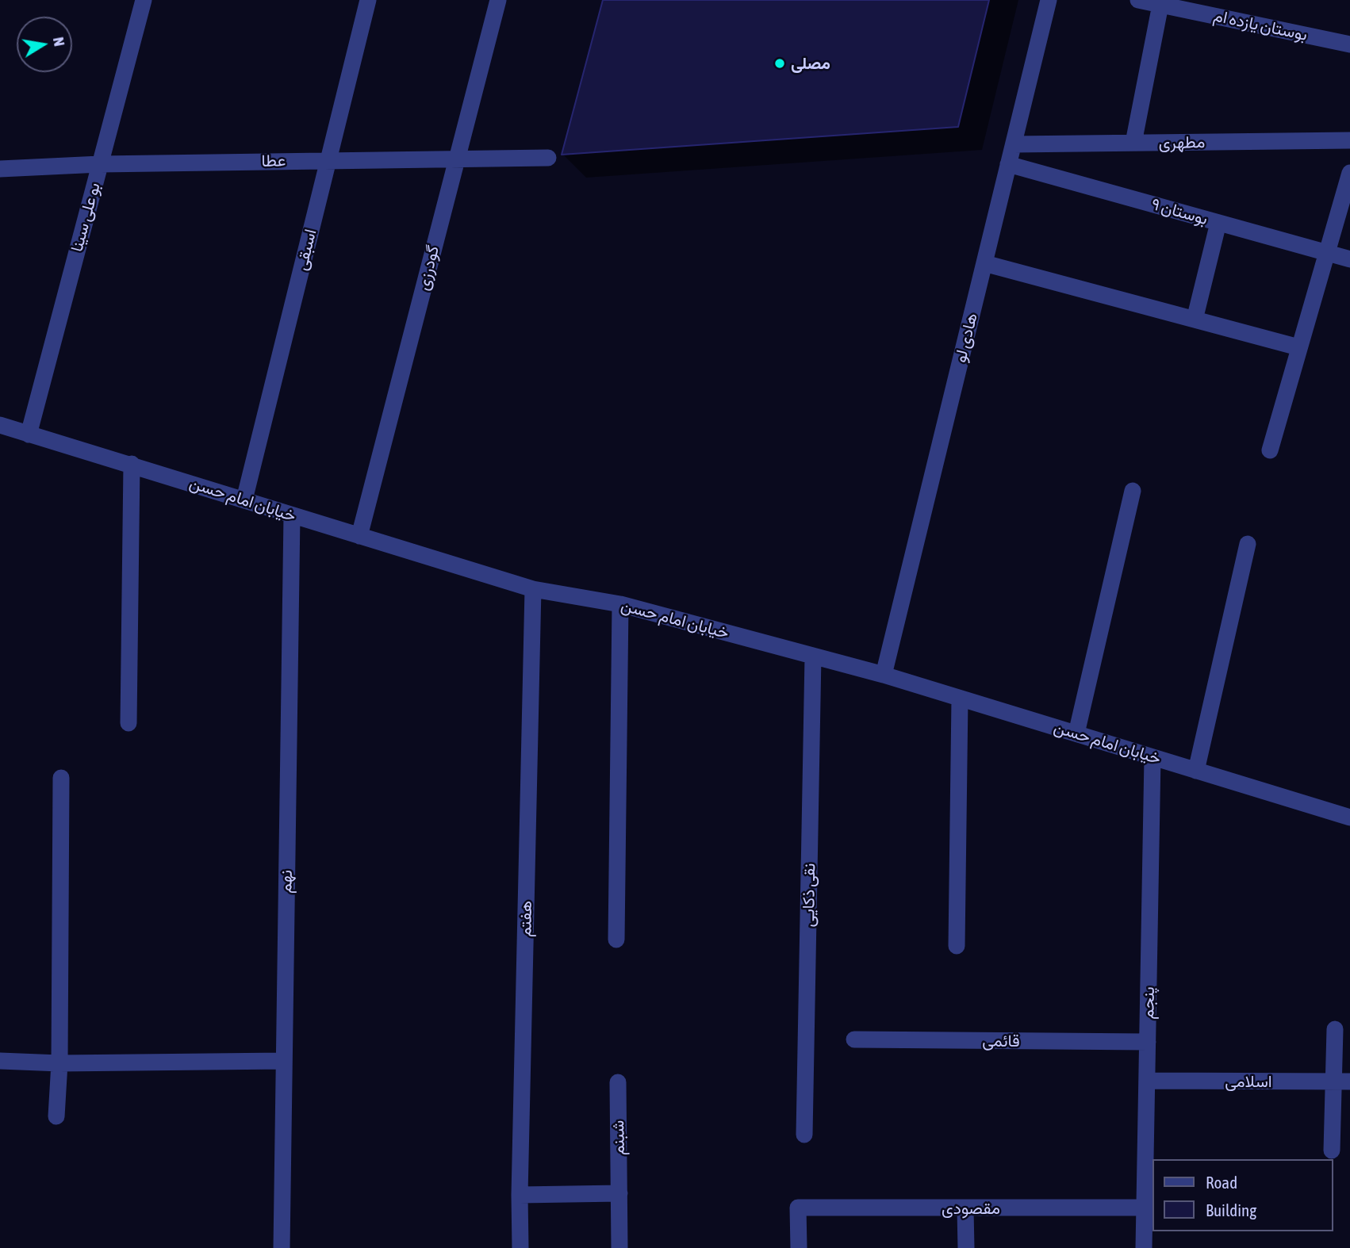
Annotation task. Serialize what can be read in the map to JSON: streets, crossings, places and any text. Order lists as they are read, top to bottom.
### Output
{
  "streets": {
    "street": [
      "بوستان یازده ام",
      "مطهری",
      "عطا",
      "بوستان ۹",
      "بو علی سینا",
      "اسبقی",
      "گودرزی",
      "هادی لو",
      "خیابان امام حسن",
      "نهم",
      "نقی ذکایی",
      "هفتم",
      "پنجم",
      "قائمی",
      "اسلامی",
      "شبنم",
      "مقصودی"
    ]
  },
  "crossings": [
    ["مطهری", "هادی لو"],
    ["عطا", "بو علی سینا"],
    ["عطا", "اسبقی"],
    ["عطا", "گودرزی"],
    ["بوستان ۹", "هادی لو"],
    ["بو علی سینا", "خیابان امام حسن"],
    ["اسبقی", "خیابان امام حسن"],
    ["گودرزی", "خیابان امام حسن"],
    ["هادی لو", "خیابان امام حسن"],
    ["خیابان امام حسن", "نهم"],
    ["خیابان امام حسن", "نقی ذکایی"],
    ["خیابان امام حسن", "هفتم"],
    ["خیابان امام حسن", "پنجم"],
    ["پنجم", "قائمی"],
    ["پنجم", "اسلامی"],
    ["پنجم", "مقصودی"]
  ],
  "places": ["مصلی"],
  "legend": ["Road", "Building"],
  "north": "right"
}
